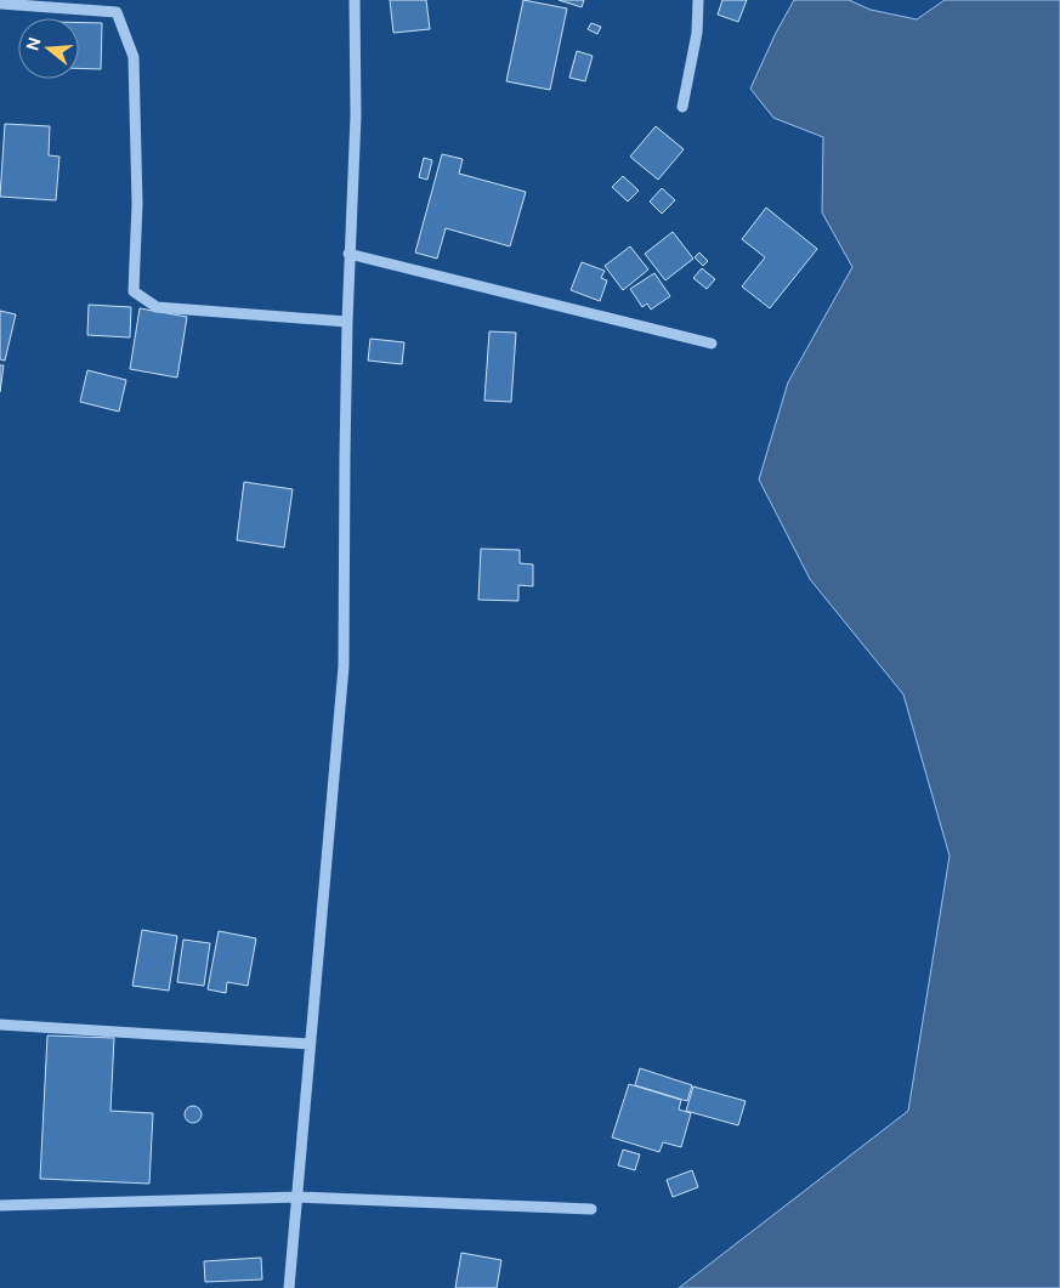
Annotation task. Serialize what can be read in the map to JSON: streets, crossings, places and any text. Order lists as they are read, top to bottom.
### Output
{
  "north": "left"
}
